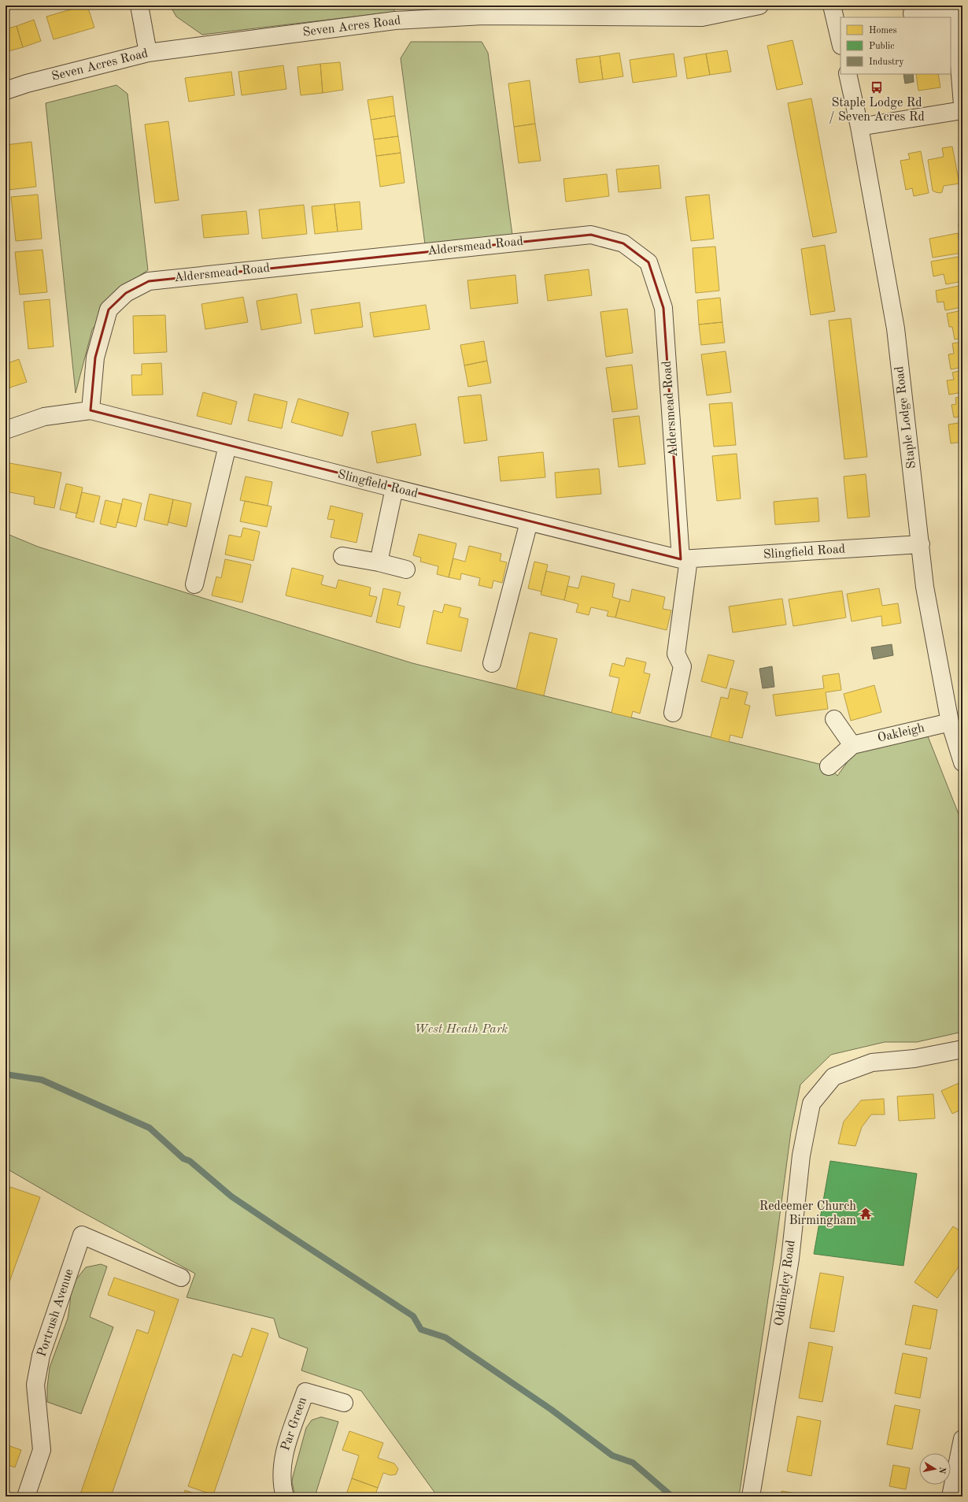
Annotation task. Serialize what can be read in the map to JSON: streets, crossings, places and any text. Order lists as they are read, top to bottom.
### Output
{
  "streets": {
    "street": [
      "Seven Acres Road",
      "Aldersmead Road",
      "Staple Lodge Road",
      "Slingfield Road",
      "Oakleigh",
      "Oddingley Road",
      "Portrush Avenue",
      "Par Green"
    ]
  },
  "crossings": [
    ["Aldersmead Road", "Slingfield Road"],
    ["Staple Lodge Road", "Slingfield Road"],
    ["Staple Lodge Road", "Oakleigh"]
  ],
  "parks": ["West Heath Park"],
  "places": {
    "bus stop": ["Staple Lodge Rd / Seven Acres Rd"],
    "temple": ["Redeemer Church Birmingham"]
  },
  "legend": ["Homes", "Public", "Industry"],
  "north": "right"
}
